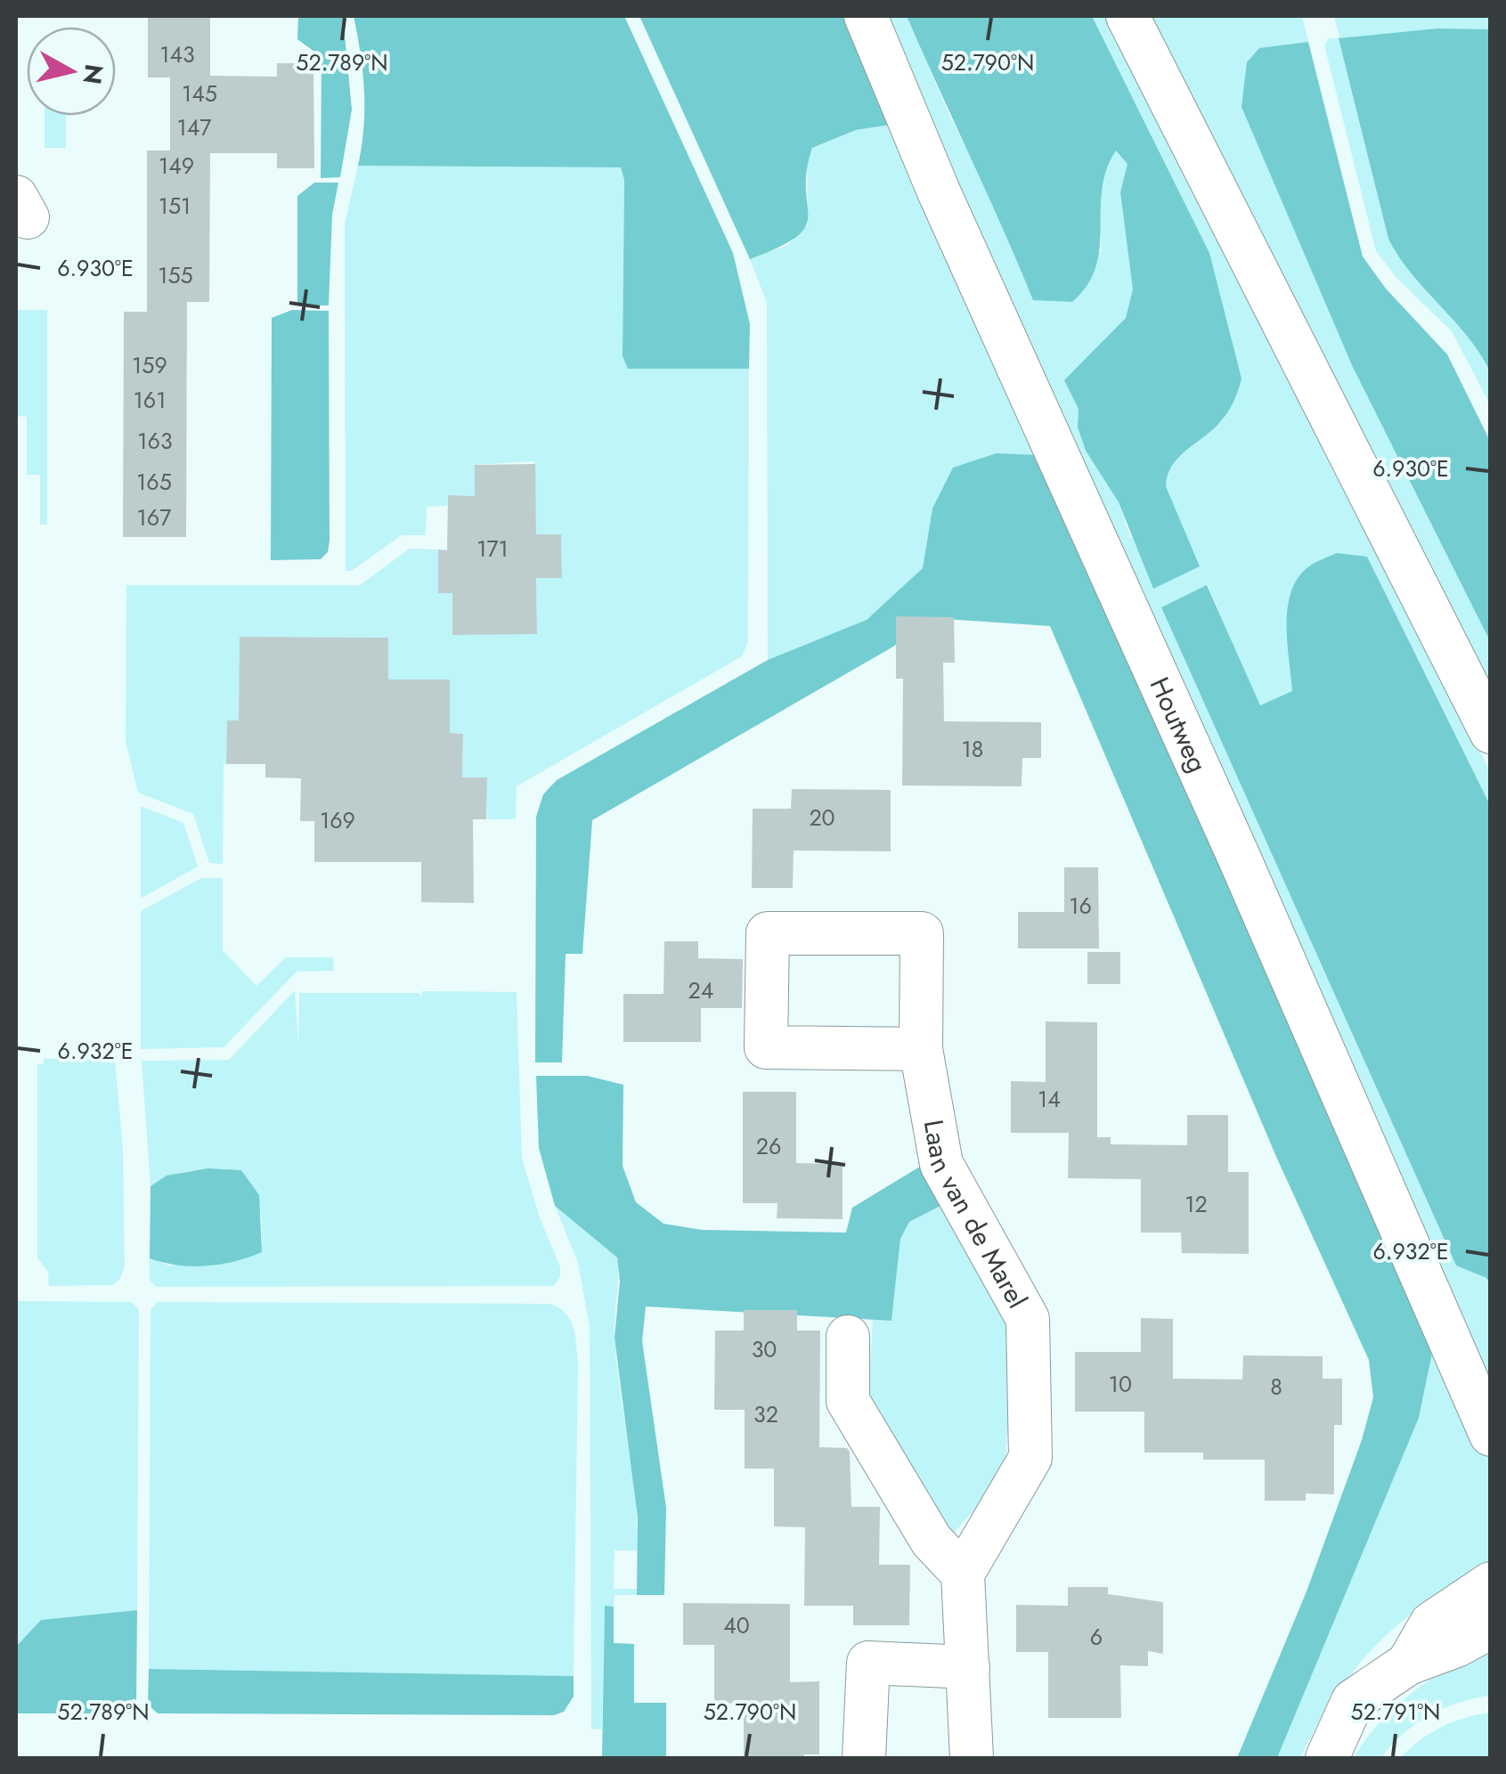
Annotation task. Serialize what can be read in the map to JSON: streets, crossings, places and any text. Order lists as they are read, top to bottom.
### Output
{
  "streets": {
    "street": ["Houtweg", "Laan van de Marel"]
  },
  "house_numbers": [
    "143",
    "145",
    "147",
    "149",
    "151",
    "155",
    "159",
    "161",
    "163",
    "165",
    "167",
    "171",
    "18",
    "20",
    "169",
    "16",
    "24",
    "14",
    "26",
    "12",
    "30",
    "10",
    "8",
    "32",
    "40",
    "6"
  ],
  "north": "right",
  "coordinates": [
    "52.789°N",
    "52.790°N",
    "6.930°E",
    "6.932°E",
    "52.791°N"
  ]
}
